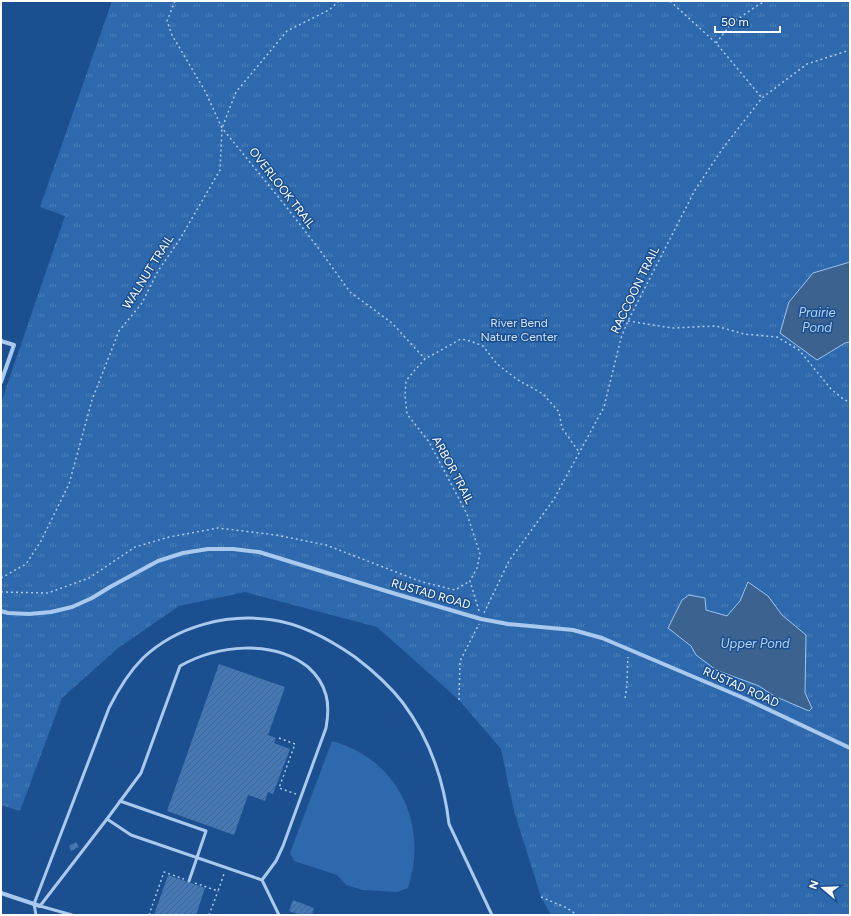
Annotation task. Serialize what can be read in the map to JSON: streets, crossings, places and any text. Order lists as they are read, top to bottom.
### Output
{
  "streets": {
    "street": ["RUSTAD ROAD"],
    "path": [
      "OVERLOOK TRAIL",
      "WALNUT TRAIL",
      "RACCOON TRAIL",
      "ARBOR TRAIL"
    ]
  },
  "crossings": [
    ["OVERLOOK TRAIL", "WALNUT TRAIL"],
    ["OVERLOOK TRAIL", "ARBOR TRAIL"],
    ["RACCOON TRAIL", "ARBOR TRAIL"],
    ["RACCOON TRAIL", "RUSTAD ROAD"]
  ],
  "water": ["Prairie Pond", "Upper Pond"],
  "parks": ["River Bend Nature Center"],
  "scale_bar": "50 m",
  "north": "left"
}
